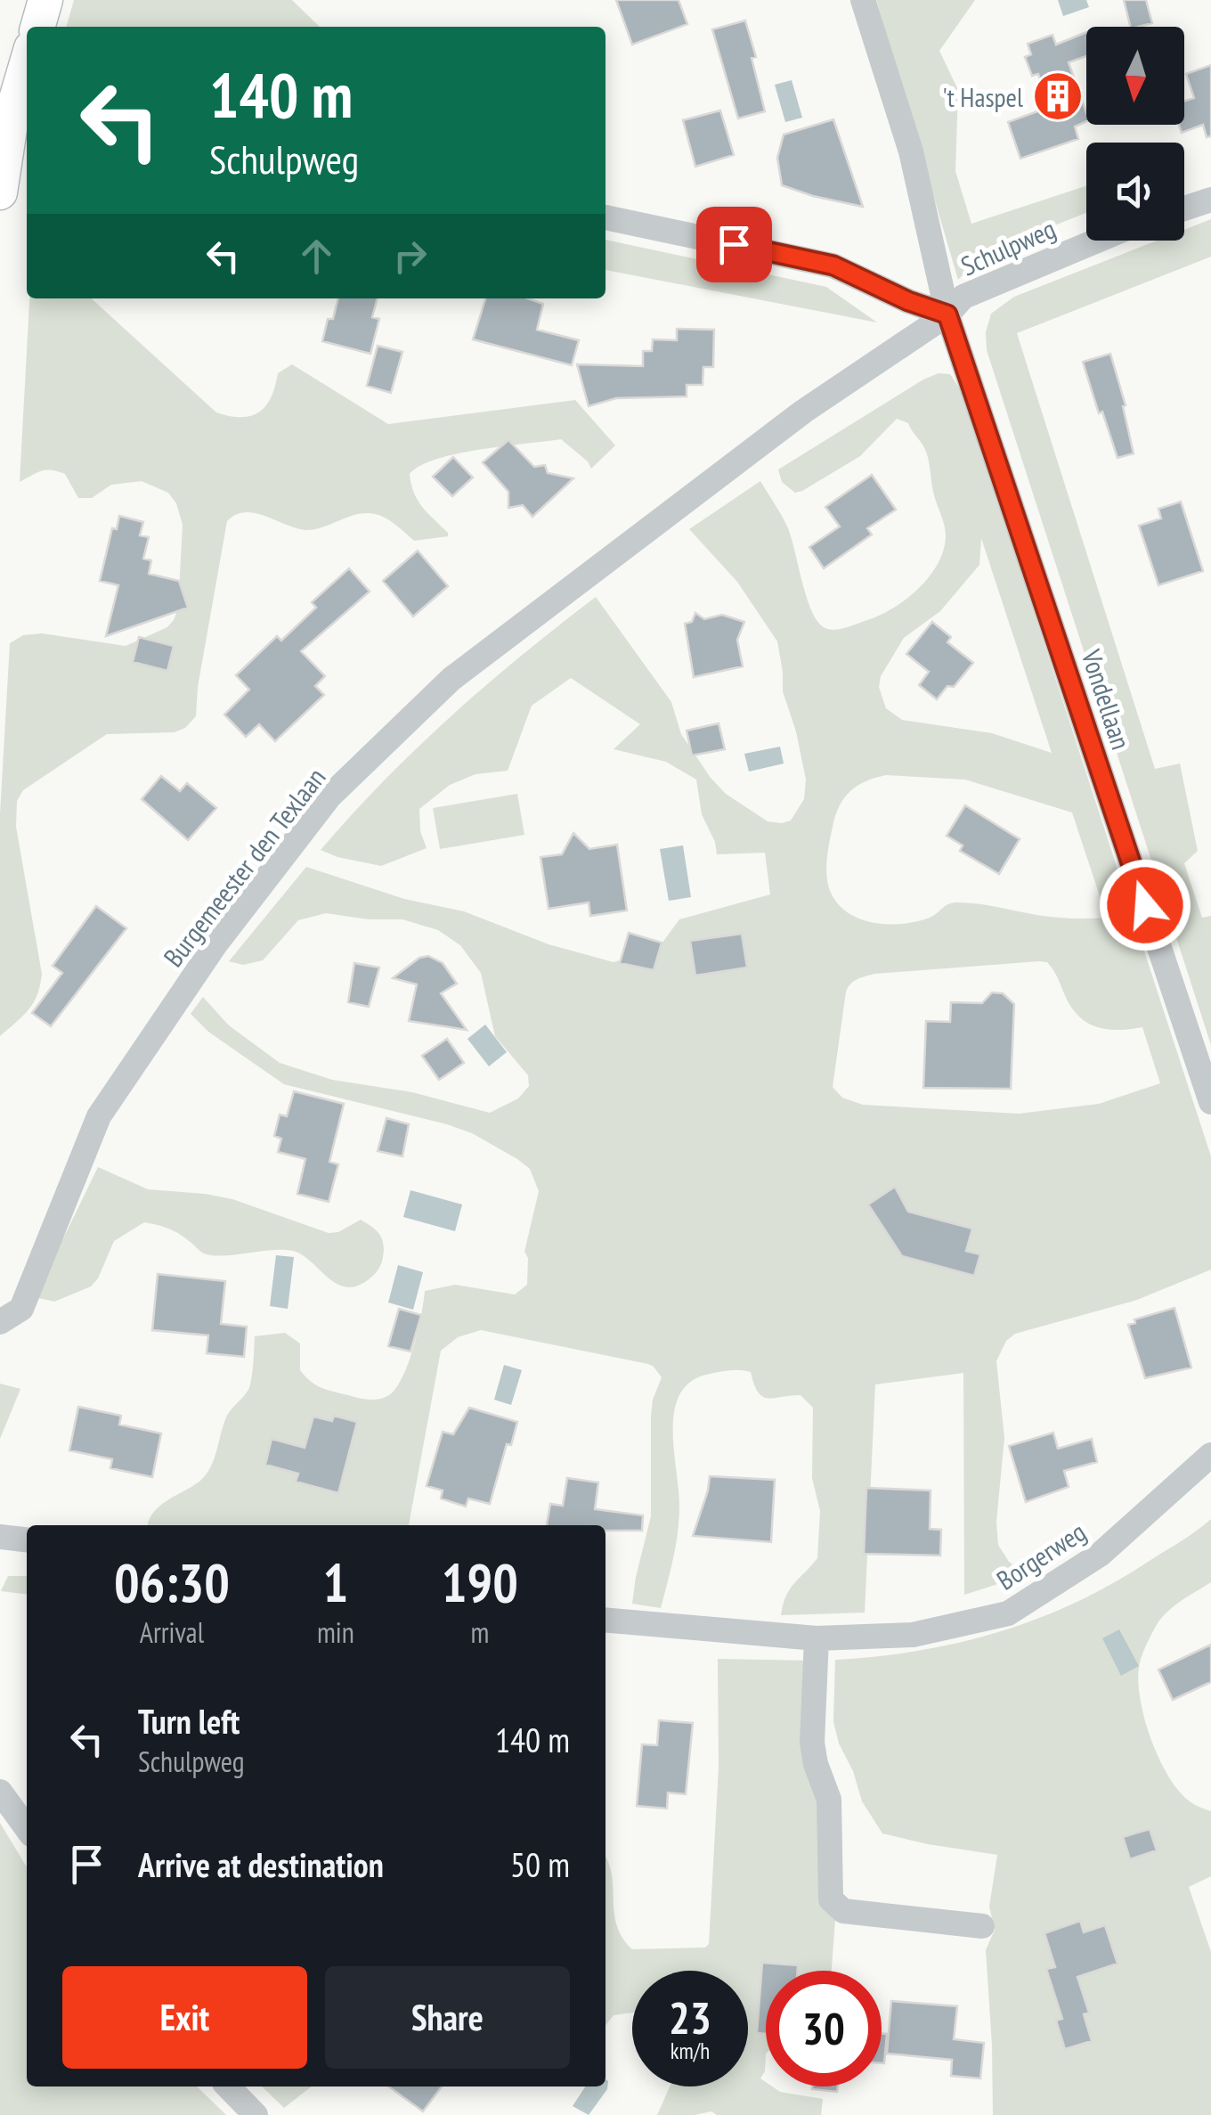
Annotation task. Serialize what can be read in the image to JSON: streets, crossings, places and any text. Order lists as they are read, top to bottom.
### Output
{
  "streets": {
    "street": [
      "Schulpweg",
      "Vondellaan",
      "Burgemeester den Texlaan",
      "Borgerweg"
    ]
  },
  "crossings": [
    ["Schulpweg", "Vondellaan"],
    ["Schulpweg", "Burgemeester den Texlaan"],
    ["Vondellaan", "Burgemeester den Texlaan"]
  ],
  "places": {
    "building": ["'t Haspel"]
  },
  "north": "bottom",
  "page": {
    "turn": ["140 m", "Schulpweg"],
    "eta": [
      "06:30",
      "Arrival",
      "1",
      "min",
      "190",
      "m"
    ],
    "list": [
      {
        "name": "Turn left",
        "note": "Schulpweg",
        "value": "140 m"
      },
      {
        "name": "Arrive at destination",
        "value": "50 m"
      }
    ],
    "buttons": ["Exit", "Share"],
    "speed": "23 km/h",
    "limit": "30"
  }
}
